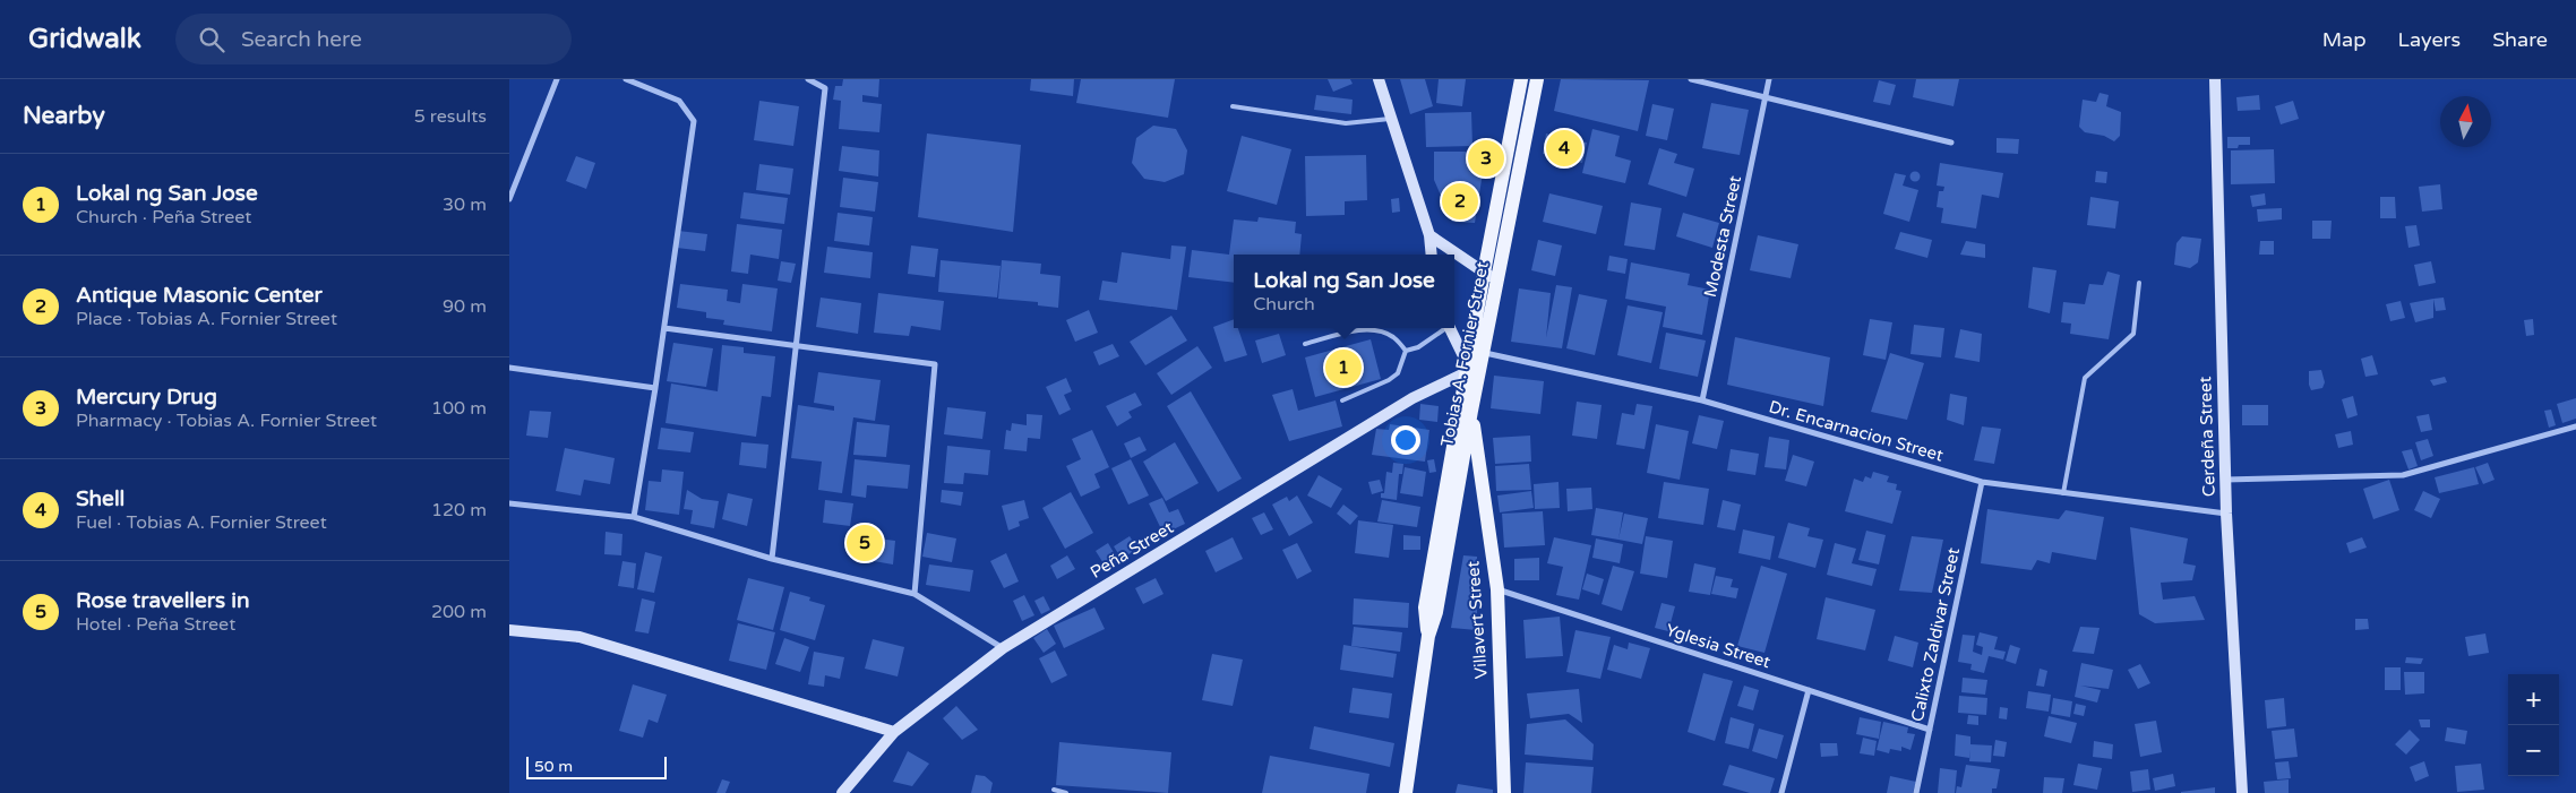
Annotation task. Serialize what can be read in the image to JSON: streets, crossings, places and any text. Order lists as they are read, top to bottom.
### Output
{
  "streets": {
    "main road": ["Tobias A. Fornier Street", "Villavert Street"],
    "street": [
      "Modesta Street",
      "Dr. Encarnacion Street",
      "Cerdeña Street",
      "Peña Street",
      "Calixto Zaldivar Street",
      "Yglesia Street"
    ]
  },
  "crossings": [
    ["Modesta Street", "Dr. Encarnacion Street"],
    ["Tobias A. Fornier Street", "Dr. Encarnacion Street"],
    ["Tobias A. Fornier Street", "Peña Street"],
    ["Tobias A. Fornier Street", "Villavert Street"],
    ["Dr. Encarnacion Street", "Cerdeña Street"],
    ["Dr. Encarnacion Street", "Calixto Zaldivar Street"],
    ["Villavert Street", "Yglesia Street"],
    ["Calixto Zaldivar Street", "Yglesia Street"]
  ],
  "scale_bar": "50 m",
  "north": "top",
  "page": {
    "header": "Gridwalk",
    "search": "Search here",
    "nav": ["Map", "Layers", "Share"],
    "heading": ["Nearby", "5 results"],
    "pins": [
      "4",
      "3",
      "2",
      "1",
      "5"
    ],
    "list": [
      {
        "mark": "1",
        "name": "Lokal ng San Jose",
        "note": "Church · Peña Street",
        "value": "30 m"
      },
      {
        "mark": "2",
        "name": "Antique Masonic Center",
        "note": "Place · Tobias A. Fornier Street",
        "value": "90 m"
      },
      {
        "mark": "3",
        "name": "Mercury Drug",
        "note": "Pharmacy · Tobias A. Fornier Street",
        "value": "100 m"
      },
      {
        "mark": "4",
        "name": "Shell",
        "note": "Fuel · Tobias A. Fornier Street",
        "value": "120 m"
      },
      {
        "mark": "5",
        "name": "Rose travellers in",
        "note": "Hotel · Peña Street",
        "value": "200 m"
      }
    ],
    "popup": ["Lokal ng San Jose", "Church"],
    "map_buttons": ["+", "−"],
    "scale": "50 m"
  }
}
